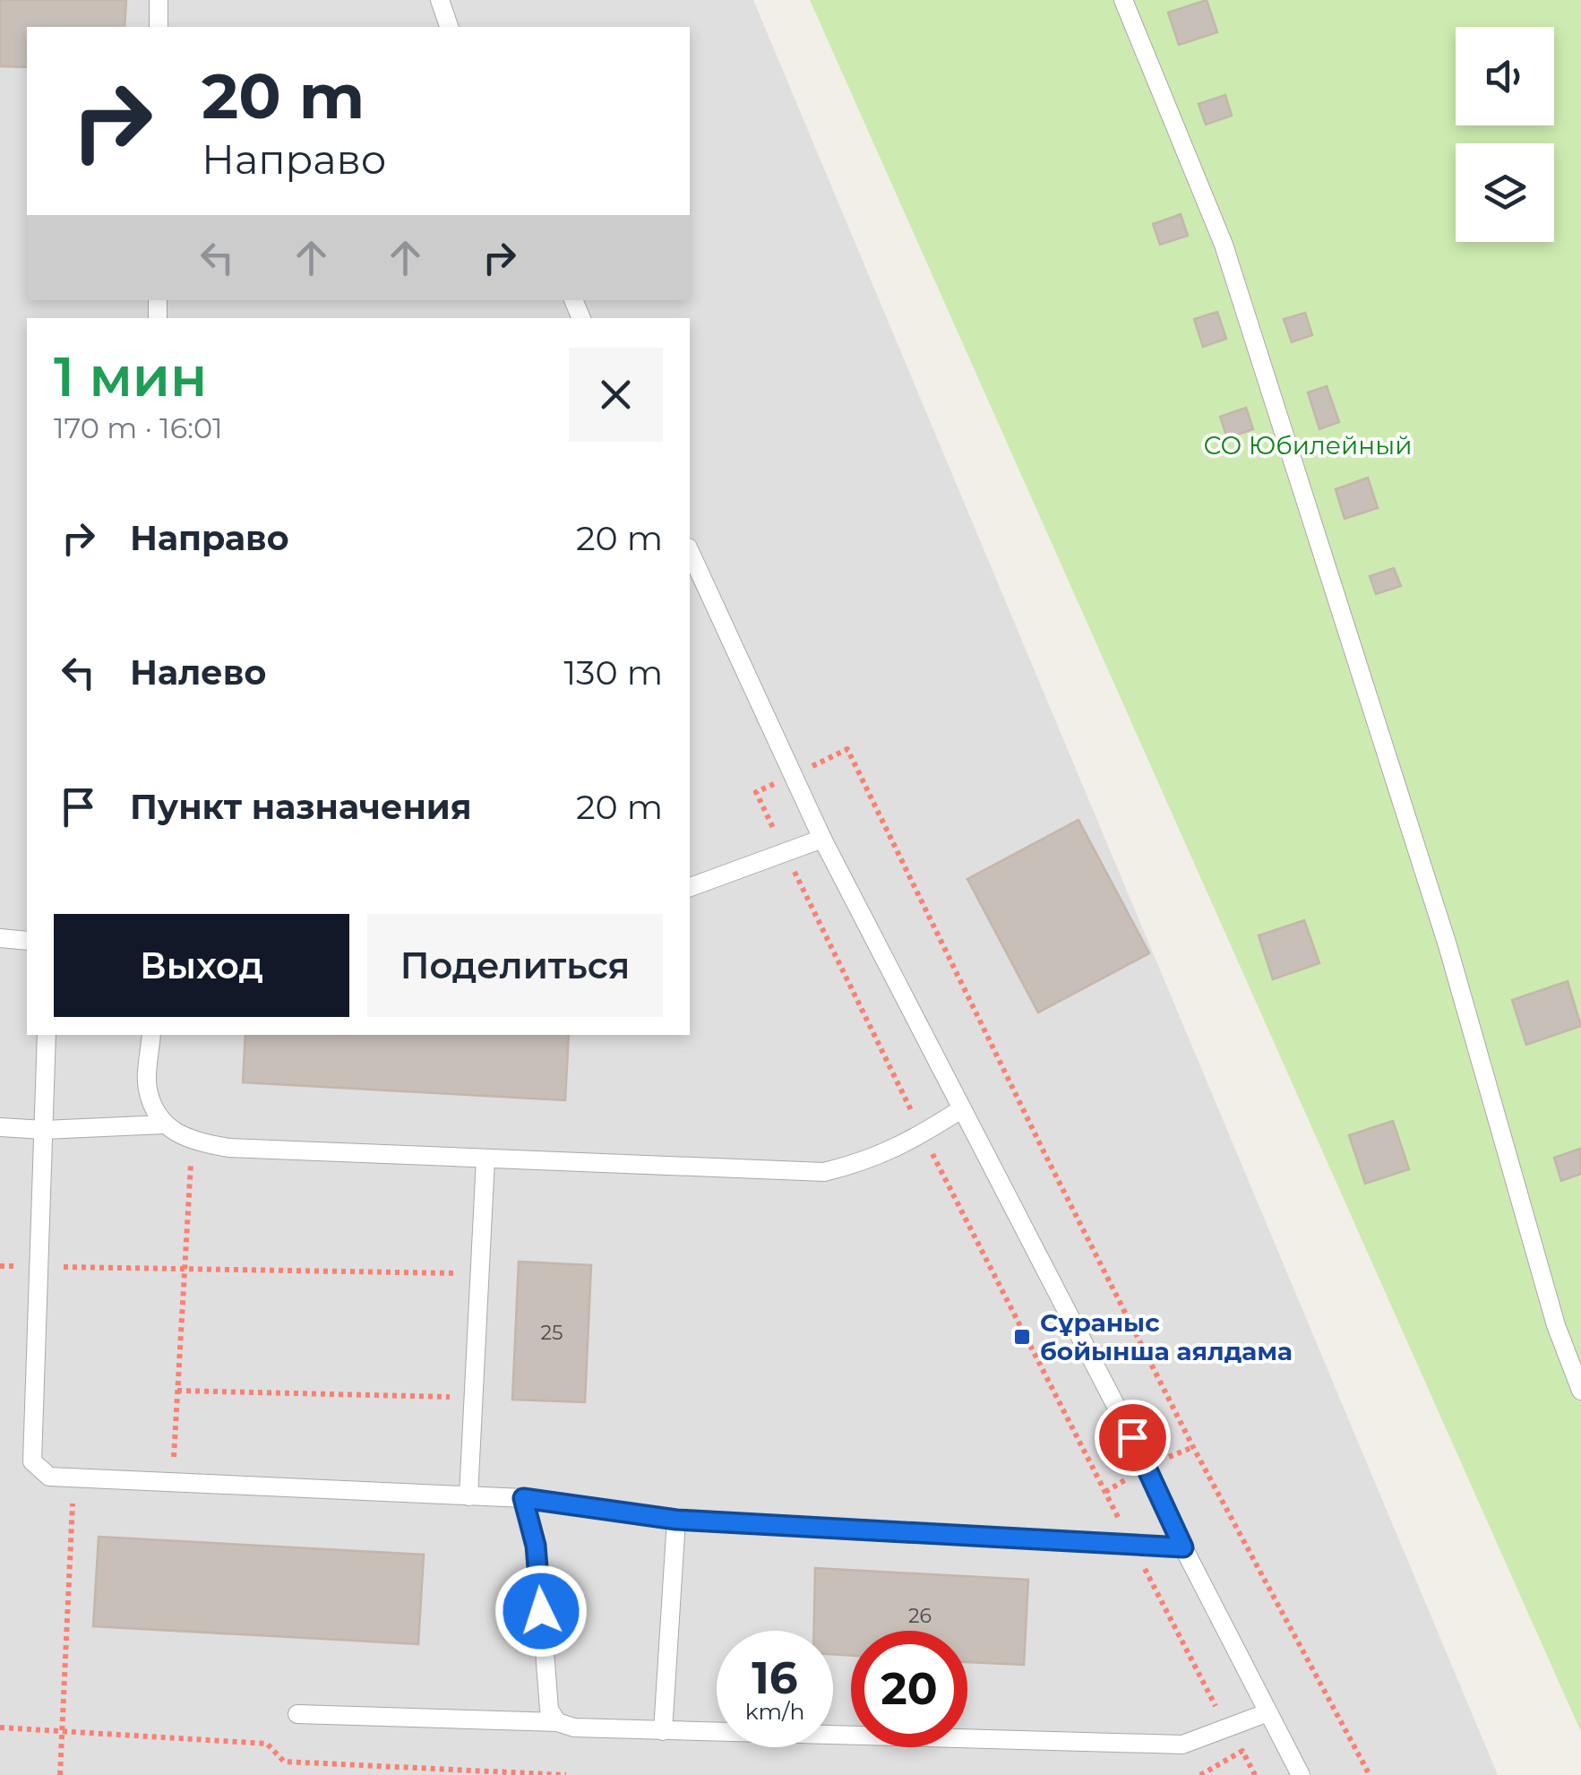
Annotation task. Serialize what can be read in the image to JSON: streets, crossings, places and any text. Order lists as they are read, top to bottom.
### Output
{
  "parks": ["СО Юбилейный"],
  "places": {
    "transit": ["Сұраныс бойынша аялдама"]
  },
  "house_numbers": ["25", "26"],
  "page": {
    "turn": ["20 m", "Направо"],
    "heading": ["1 мин", "170 m · 16:01"],
    "list": [
      {
        "name": "Направо",
        "value": "20 m"
      },
      {
        "name": "Налево",
        "value": "130 m"
      },
      {
        "name": "Пункт назначения",
        "value": "20 m"
      }
    ],
    "buttons": ["Выход", "Поделиться"],
    "speed": "16 km/h",
    "limit": "20"
  }
}
